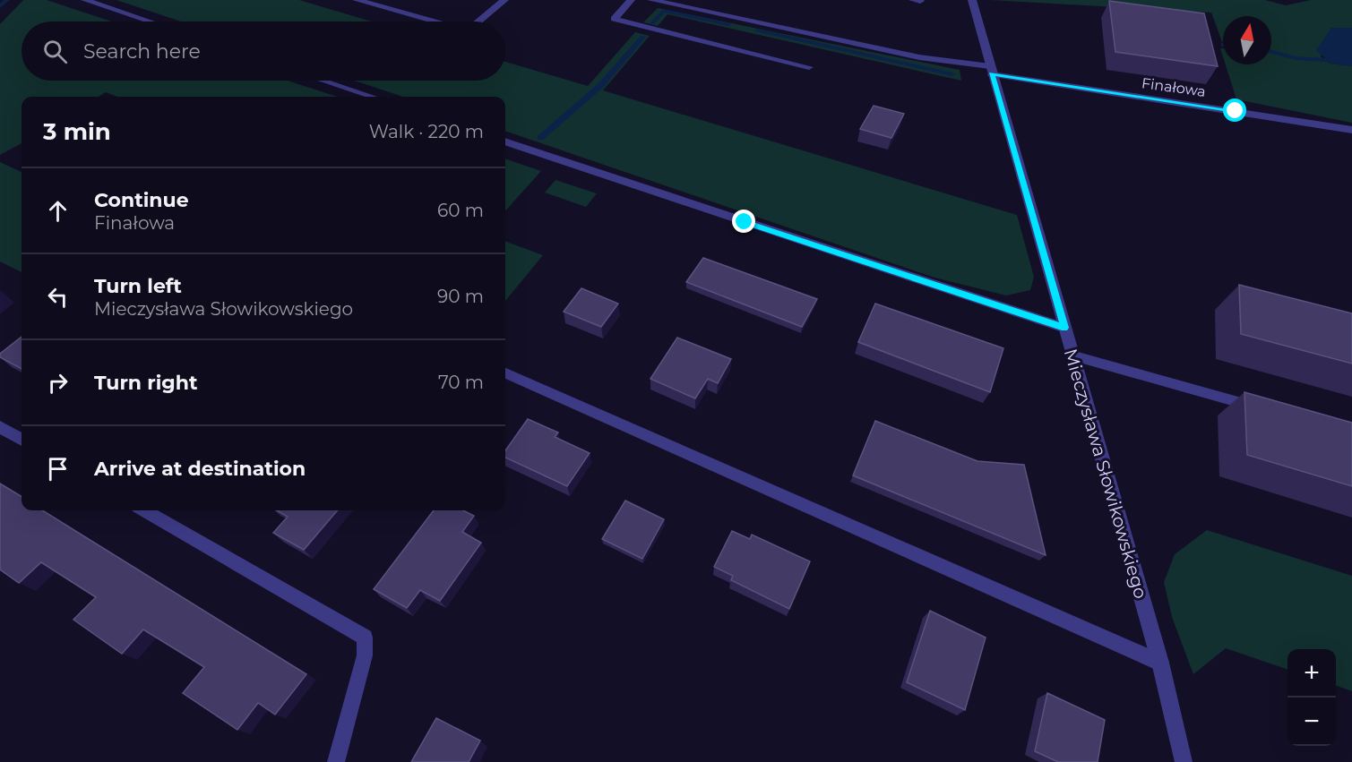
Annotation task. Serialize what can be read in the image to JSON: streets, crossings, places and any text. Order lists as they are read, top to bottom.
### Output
{
  "streets": {
    "street": ["Finałowa", "Mieczysława Słowikowskiego"]
  },
  "crossings": [
    ["Finałowa", "Mieczysława Słowikowskiego"]
  ],
  "north": "top",
  "page": {
    "search": "Search here",
    "heading": ["3 min", "Walk · 220 m"],
    "list": [
      ["Continue", "Finałowa", "60 m"],
      ["Turn left", "Mieczysława Słowikowskiego", "90 m"],
      ["Turn right", "70 m"],
      "Arrive at destination"
    ],
    "map_buttons": ["+", "−"]
  }
}
